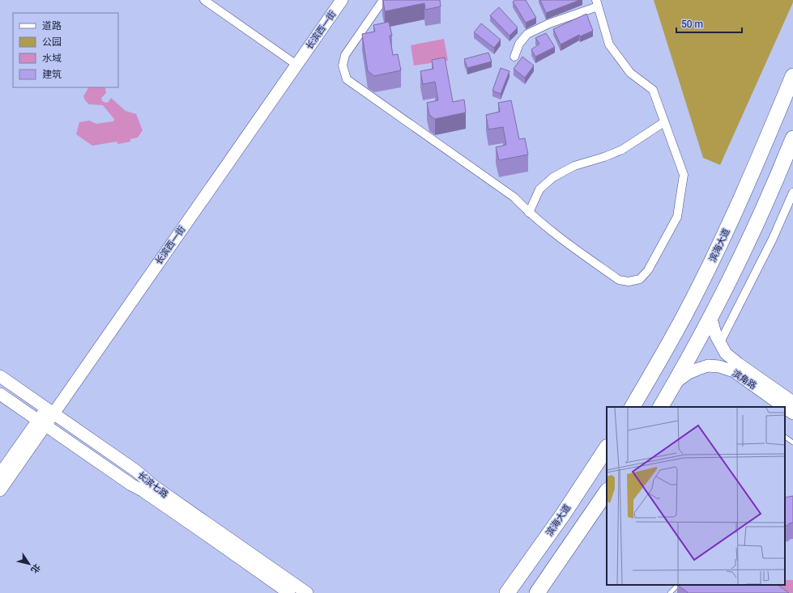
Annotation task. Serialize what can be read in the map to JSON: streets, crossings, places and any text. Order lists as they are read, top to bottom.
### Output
{
  "streets": {
    "highway": ["滨海大道"],
    "street": ["长滨西一街", "滨角路", "长滨七路"]
  },
  "crossings": [
    ["长滨西一街", "长滨七路"]
  ],
  "legend": [
    "道路",
    "公园",
    "水域",
    "建筑"
  ],
  "scale_bar": "50 m",
  "north": "bottom right"
}
